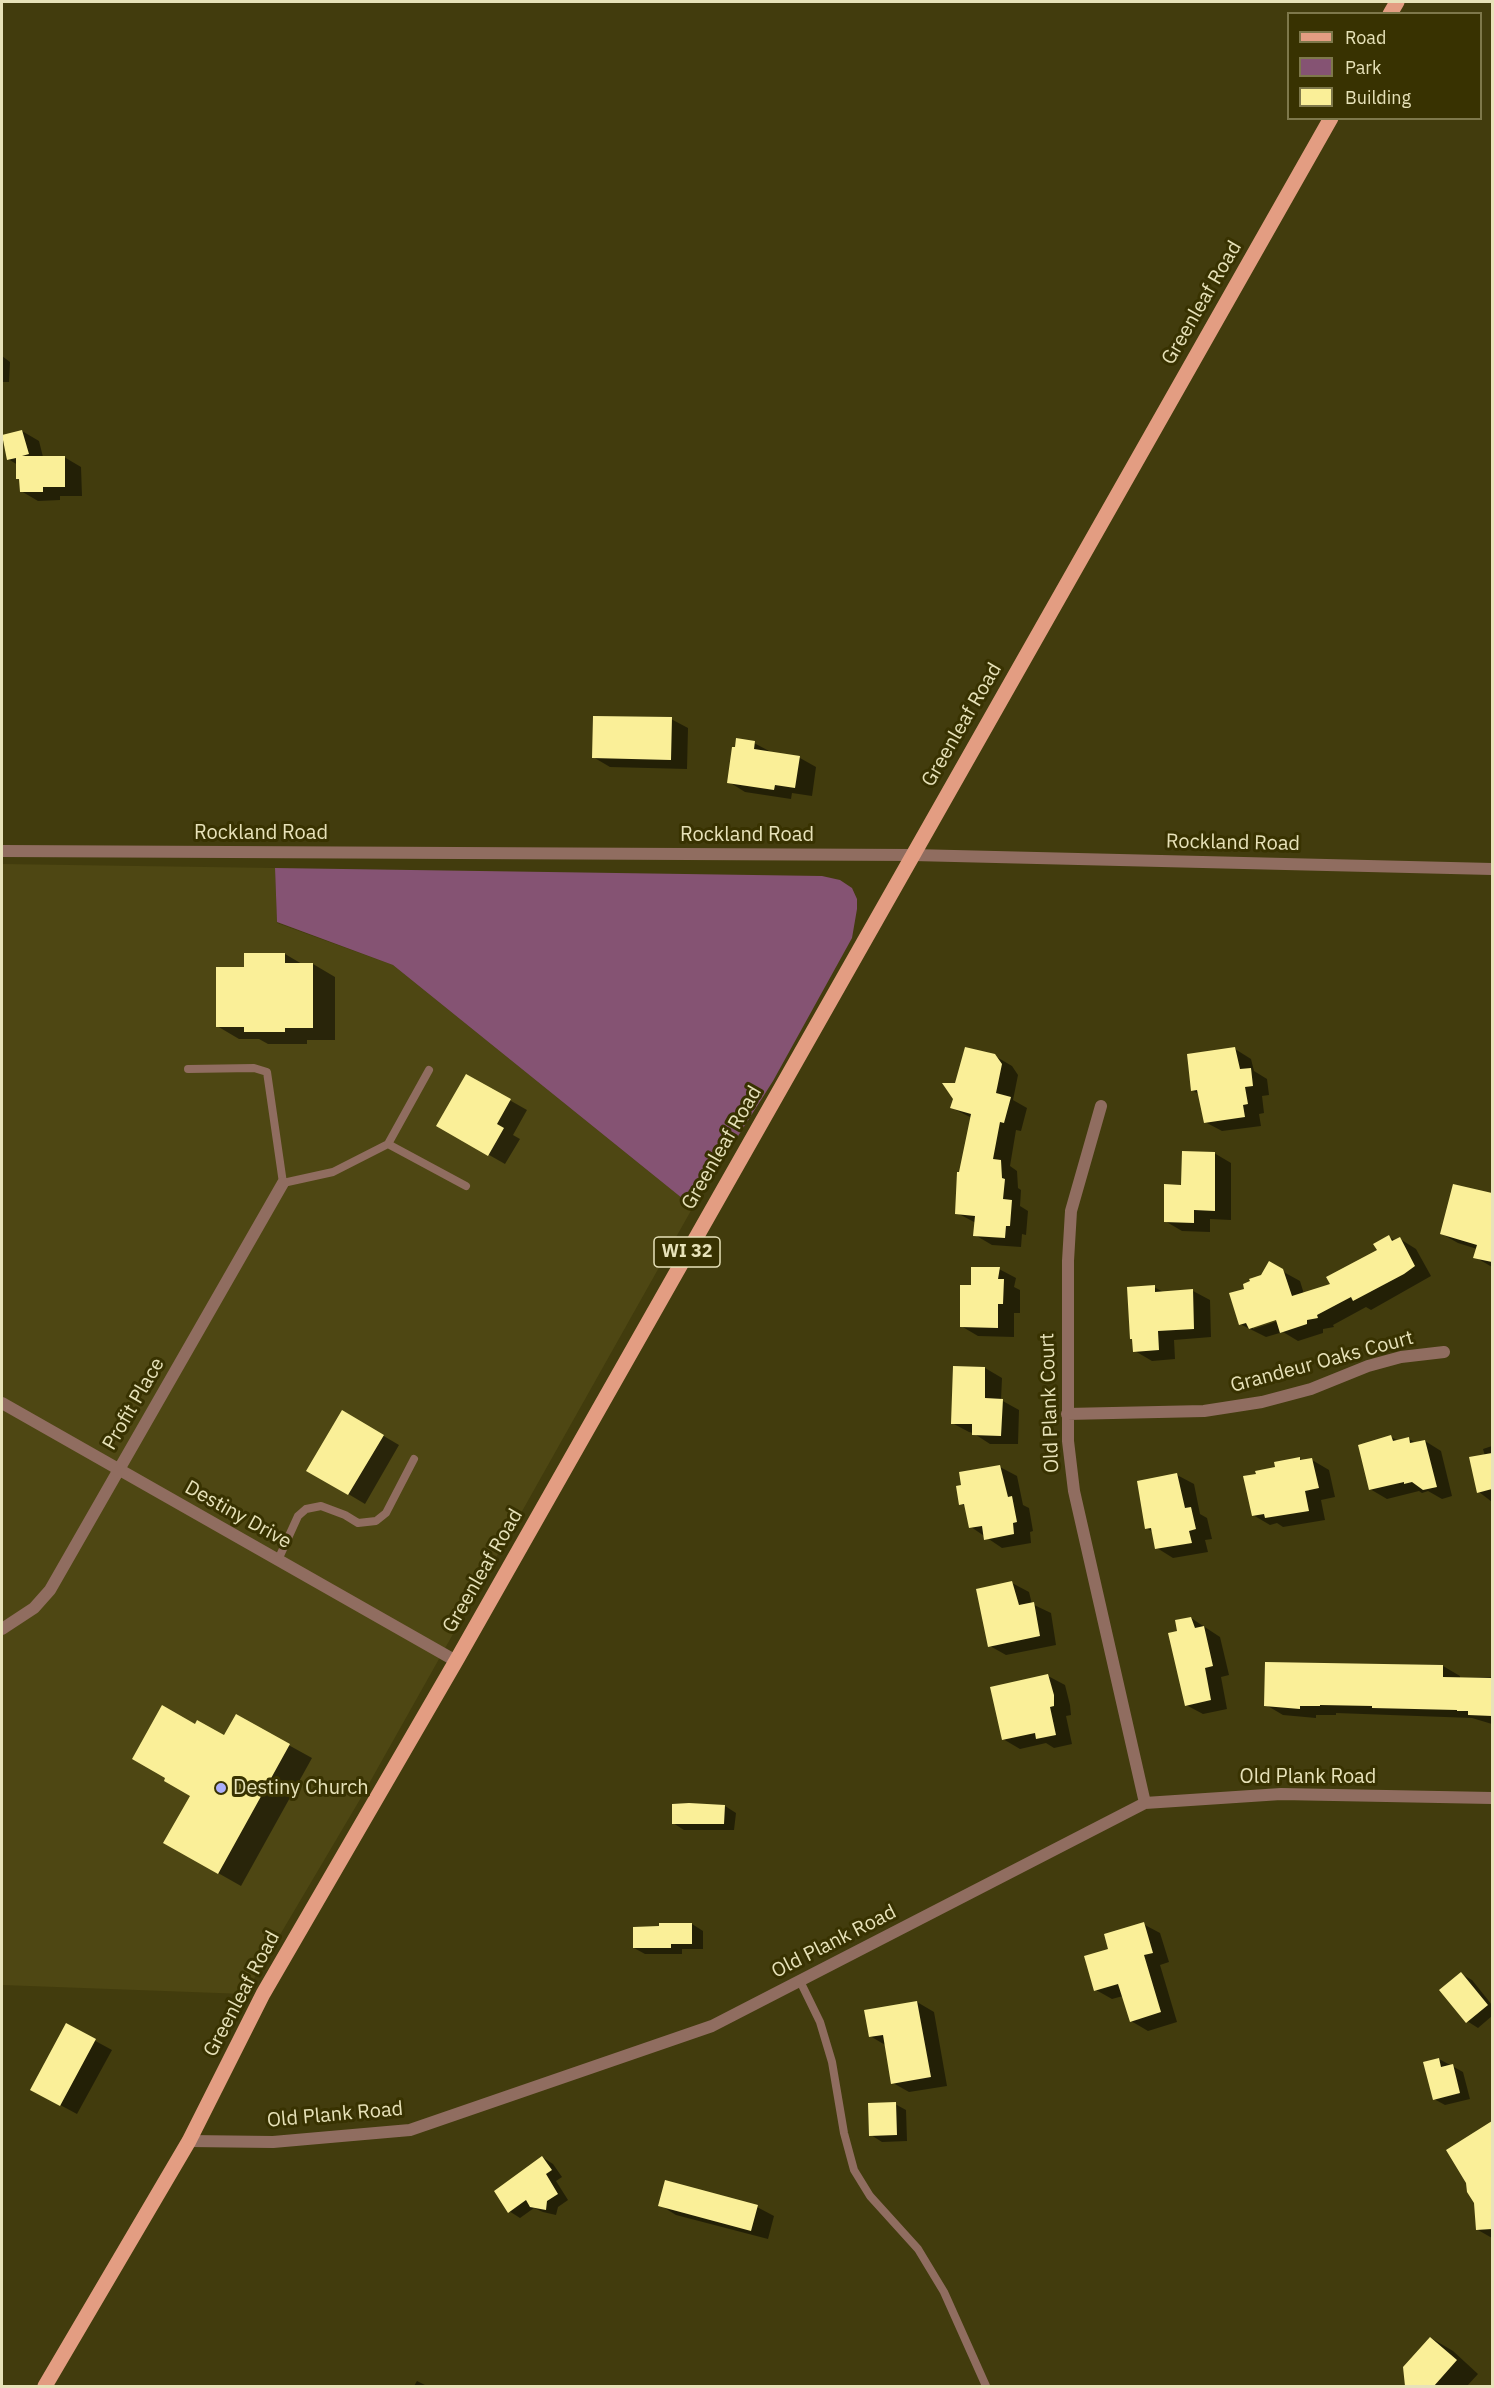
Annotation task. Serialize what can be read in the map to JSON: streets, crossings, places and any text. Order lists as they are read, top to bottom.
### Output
{
  "streets": {
    "main road": ["Greenleaf Road", "WI 32"],
    "street": [
      "Rockland Road",
      "Grandeur Oaks Court",
      "Old Plank Court",
      "Profit Place",
      "Destiny Drive",
      "Old Plank Road"
    ]
  },
  "crossings": [
    ["Greenleaf Road", "Rockland Road"],
    ["Greenleaf Road", "Destiny Drive"],
    ["Greenleaf Road", "Old Plank Road"],
    ["Grandeur Oaks Court", "Old Plank Court"],
    ["Old Plank Court", "Old Plank Road"],
    ["Profit Place", "Destiny Drive"]
  ],
  "places": ["Destiny Church"],
  "legend": ["Road", "Park", "Building"]
}
